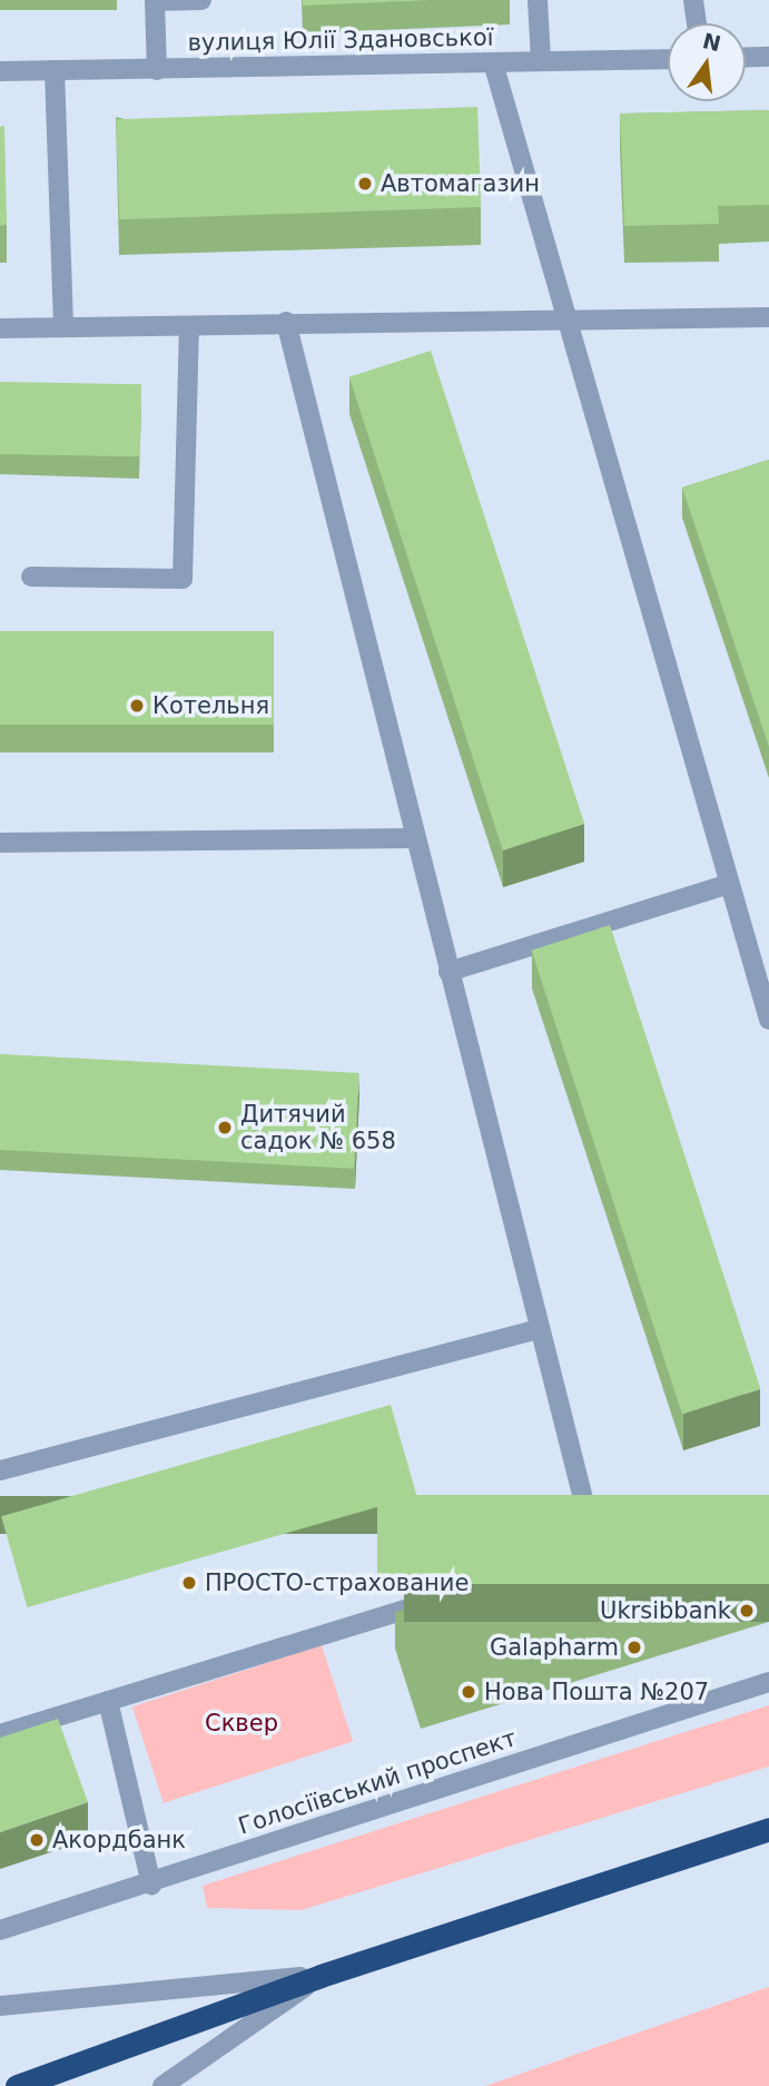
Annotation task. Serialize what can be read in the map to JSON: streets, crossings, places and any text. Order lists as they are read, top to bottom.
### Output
{
  "streets": {
    "street": ["вулиця Юлії Здановської", "Голосіївський проспект"]
  },
  "parks": ["Сквер"],
  "places": [
    "Автомагазин",
    "Котельня",
    "Дитячий садок № 658",
    "ПРОСТО-страхование",
    "Ukrsibbank",
    "Galapharm",
    "Нова Пошта №207",
    "Акордбанк"
  ],
  "north": "top"
}
